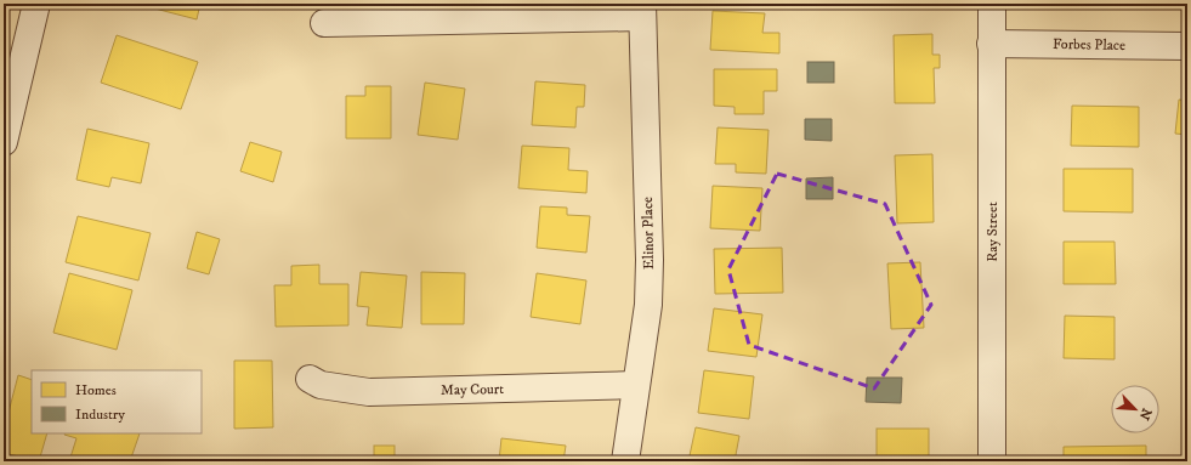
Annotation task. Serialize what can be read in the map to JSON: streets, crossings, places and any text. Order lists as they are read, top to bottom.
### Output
{
  "streets": {
    "street": [
      "Forbes Place",
      "Ray Street",
      "Elinor Place",
      "May Court"
    ]
  },
  "crossings": [
    ["Forbes Place", "Ray Street"],
    ["Elinor Place", "May Court"]
  ],
  "legend": ["Homes", "Industry"],
  "north": "bottom right"
}
